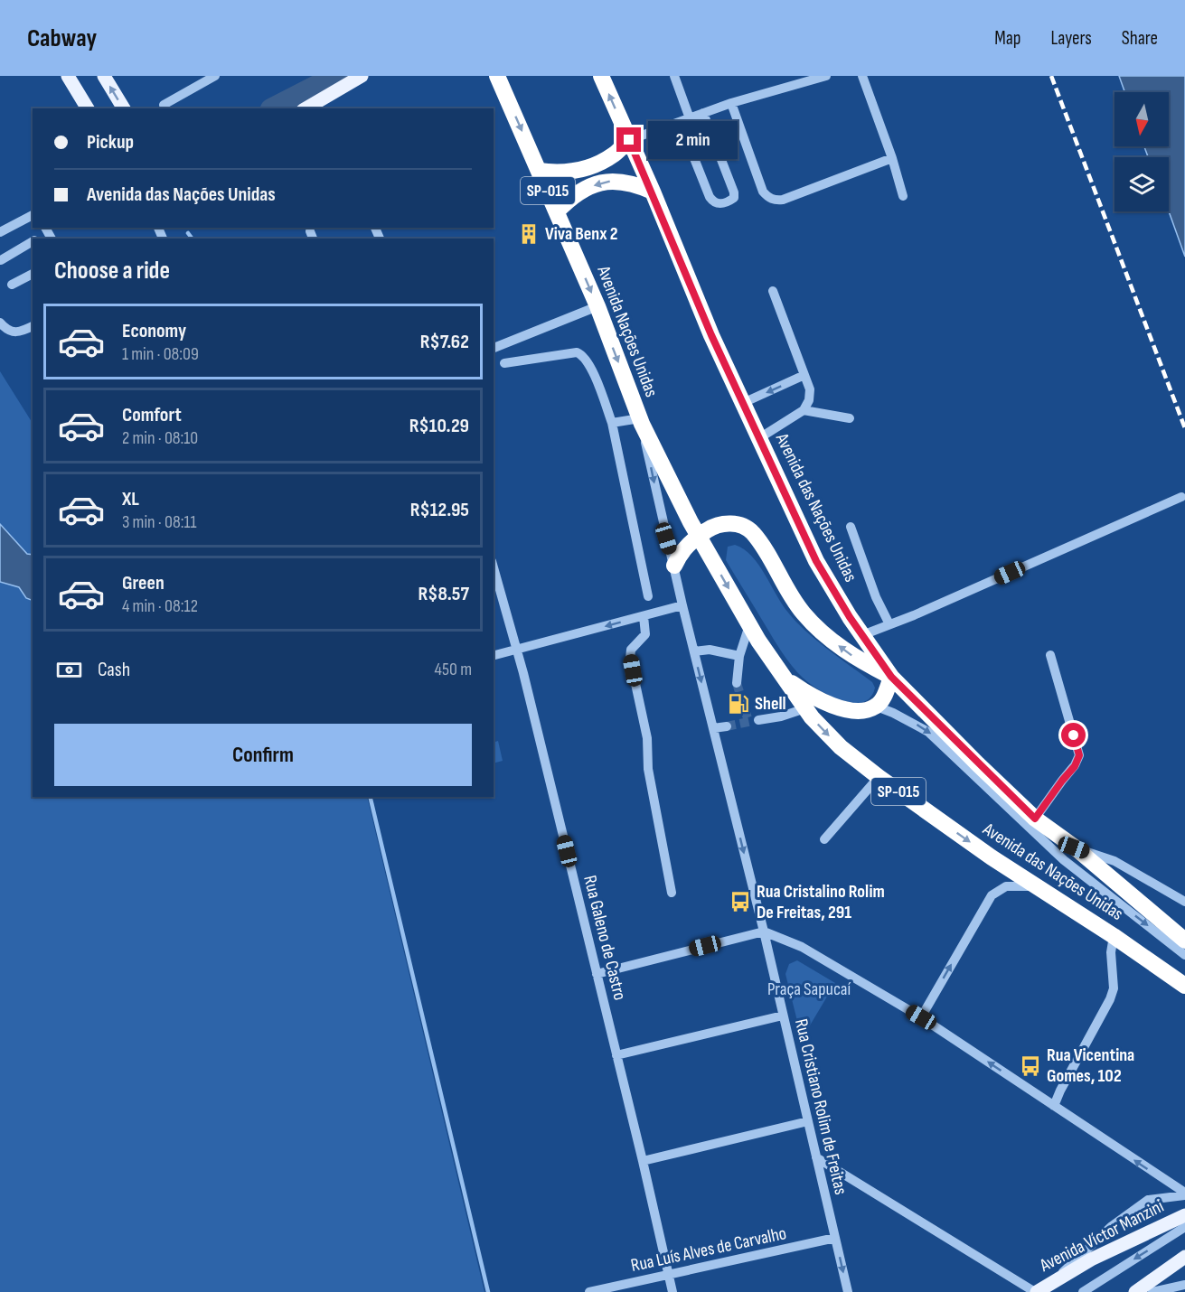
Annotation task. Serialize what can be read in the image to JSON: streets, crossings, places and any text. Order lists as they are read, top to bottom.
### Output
{
  "streets": {
    "highway": ["SP-015", "Avenida Nações Unidas", "Avenida das Nações Unidas"],
    "main road": ["Avenida Víctor Manzini"],
    "street": ["Rua Galeno de Castro", "Rua Cristiano Rolim de Freitas", "Rua Luís Alves de Carvalho"]
  },
  "crossings": [
    ["Avenida Nações Unidas", "Avenida das Nações Unidas"],
    ["Avenida Nações Unidas", "Rua Cristiano Rolim de Freitas"],
    ["Avenida das Nações Unidas", "Rua Cristiano Rolim de Freitas"],
    ["Rua Galeno de Castro", "Rua Luís Alves de Carvalho"],
    ["Rua Cristiano Rolim de Freitas", "Rua Luís Alves de Carvalho"]
  ],
  "one_way": ["Avenida Nações Unidas"],
  "parks": ["Praça Sapucaí"],
  "places": {
    "building": ["Viva Benx 2"],
    "fuel station": ["Shell"],
    "bus stop": ["Rua Cristalino Rolim De Freitas, 291", "Rua Vicentina Gomes, 102"]
  },
  "north": "bottom",
  "page": {
    "header": "Cabway",
    "nav": ["Map", "Layers", "Share"],
    "banner": ["Pickup", "Avenida das Nações Unidas"],
    "bubble": "2 min",
    "heading": "Choose a ride",
    "list": [
      {
        "name": "Economy",
        "note": "1 min · 08:09",
        "value": "R$7.62"
      },
      {
        "name": "Comfort",
        "note": "2 min · 08:10",
        "value": "R$10.29"
      },
      {
        "name": "XL",
        "note": "3 min · 08:11",
        "value": "R$12.95"
      },
      {
        "name": "Green",
        "note": "4 min · 08:12",
        "value": "R$8.57"
      }
    ],
    "pay": ["Cash", "450 m"],
    "buttons": "Confirm"
  }
}
